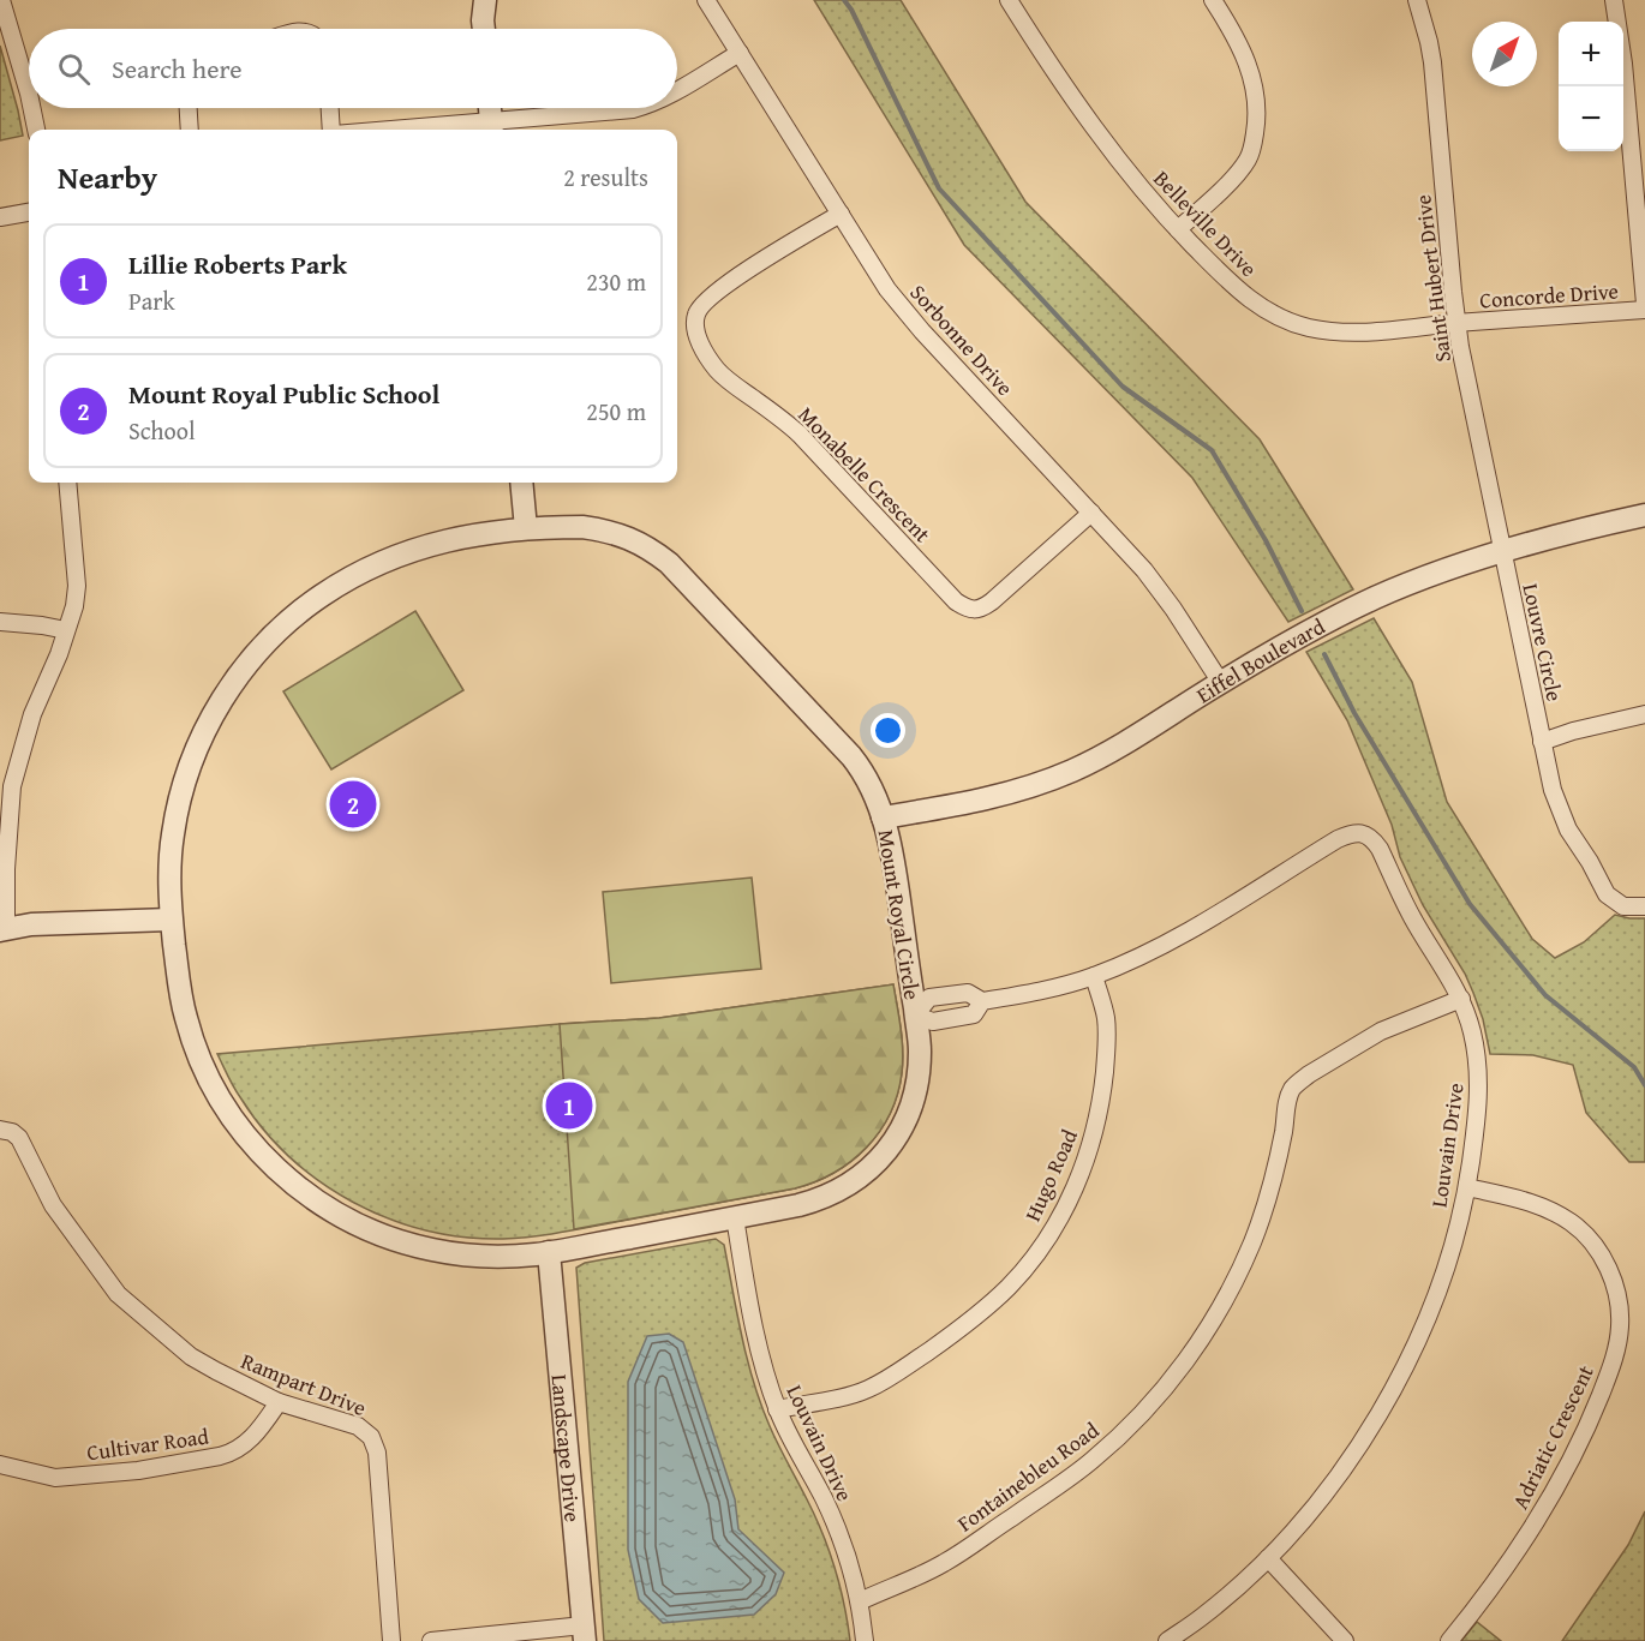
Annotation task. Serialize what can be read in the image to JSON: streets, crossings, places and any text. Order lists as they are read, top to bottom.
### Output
{
  "streets": {
    "street": [
      "Belleville Drive",
      "Saint Hubert Drive",
      "Concorde Drive",
      "Sorbonne Drive",
      "Monabelle Crescent",
      "Louvre Circle",
      "Eiffel Boulevard",
      "Mount Royal Circle",
      "Louvain Drive",
      "Hugo Road",
      "Rampart Drive",
      "Adriatic Crescent",
      "Cultivar Road",
      "Landscape Drive",
      "Fontainebleu Road"
    ]
  },
  "crossings": [
    ["Belleville Drive", "Saint Hubert Drive"],
    ["Belleville Drive", "Concorde Drive"],
    ["Saint Hubert Drive", "Concorde Drive"],
    ["Saint Hubert Drive", "Louvre Circle"],
    ["Saint Hubert Drive", "Eiffel Boulevard"],
    ["Sorbonne Drive", "Monabelle Crescent"],
    ["Sorbonne Drive", "Eiffel Boulevard"],
    ["Louvre Circle", "Eiffel Boulevard"],
    ["Eiffel Boulevard", "Mount Royal Circle"],
    ["Mount Royal Circle", "Louvain Drive"],
    ["Mount Royal Circle", "Landscape Drive"],
    ["Louvain Drive", "Hugo Road"],
    ["Louvain Drive", "Adriatic Crescent"],
    ["Louvain Drive", "Fontainebleu Road"],
    ["Rampart Drive", "Cultivar Road"]
  ],
  "north": "top right",
  "page": {
    "map_buttons": ["+", "−"],
    "search": "Search here",
    "heading": ["Nearby", "2 results"],
    "list": [
      {
        "mark": "1",
        "name": "Lillie Roberts Park",
        "note": "Park",
        "value": "230 m"
      },
      {
        "mark": "2",
        "name": "Mount Royal Public School",
        "note": "School",
        "value": "250 m"
      }
    ],
    "pins": ["2", "1"]
  }
}
